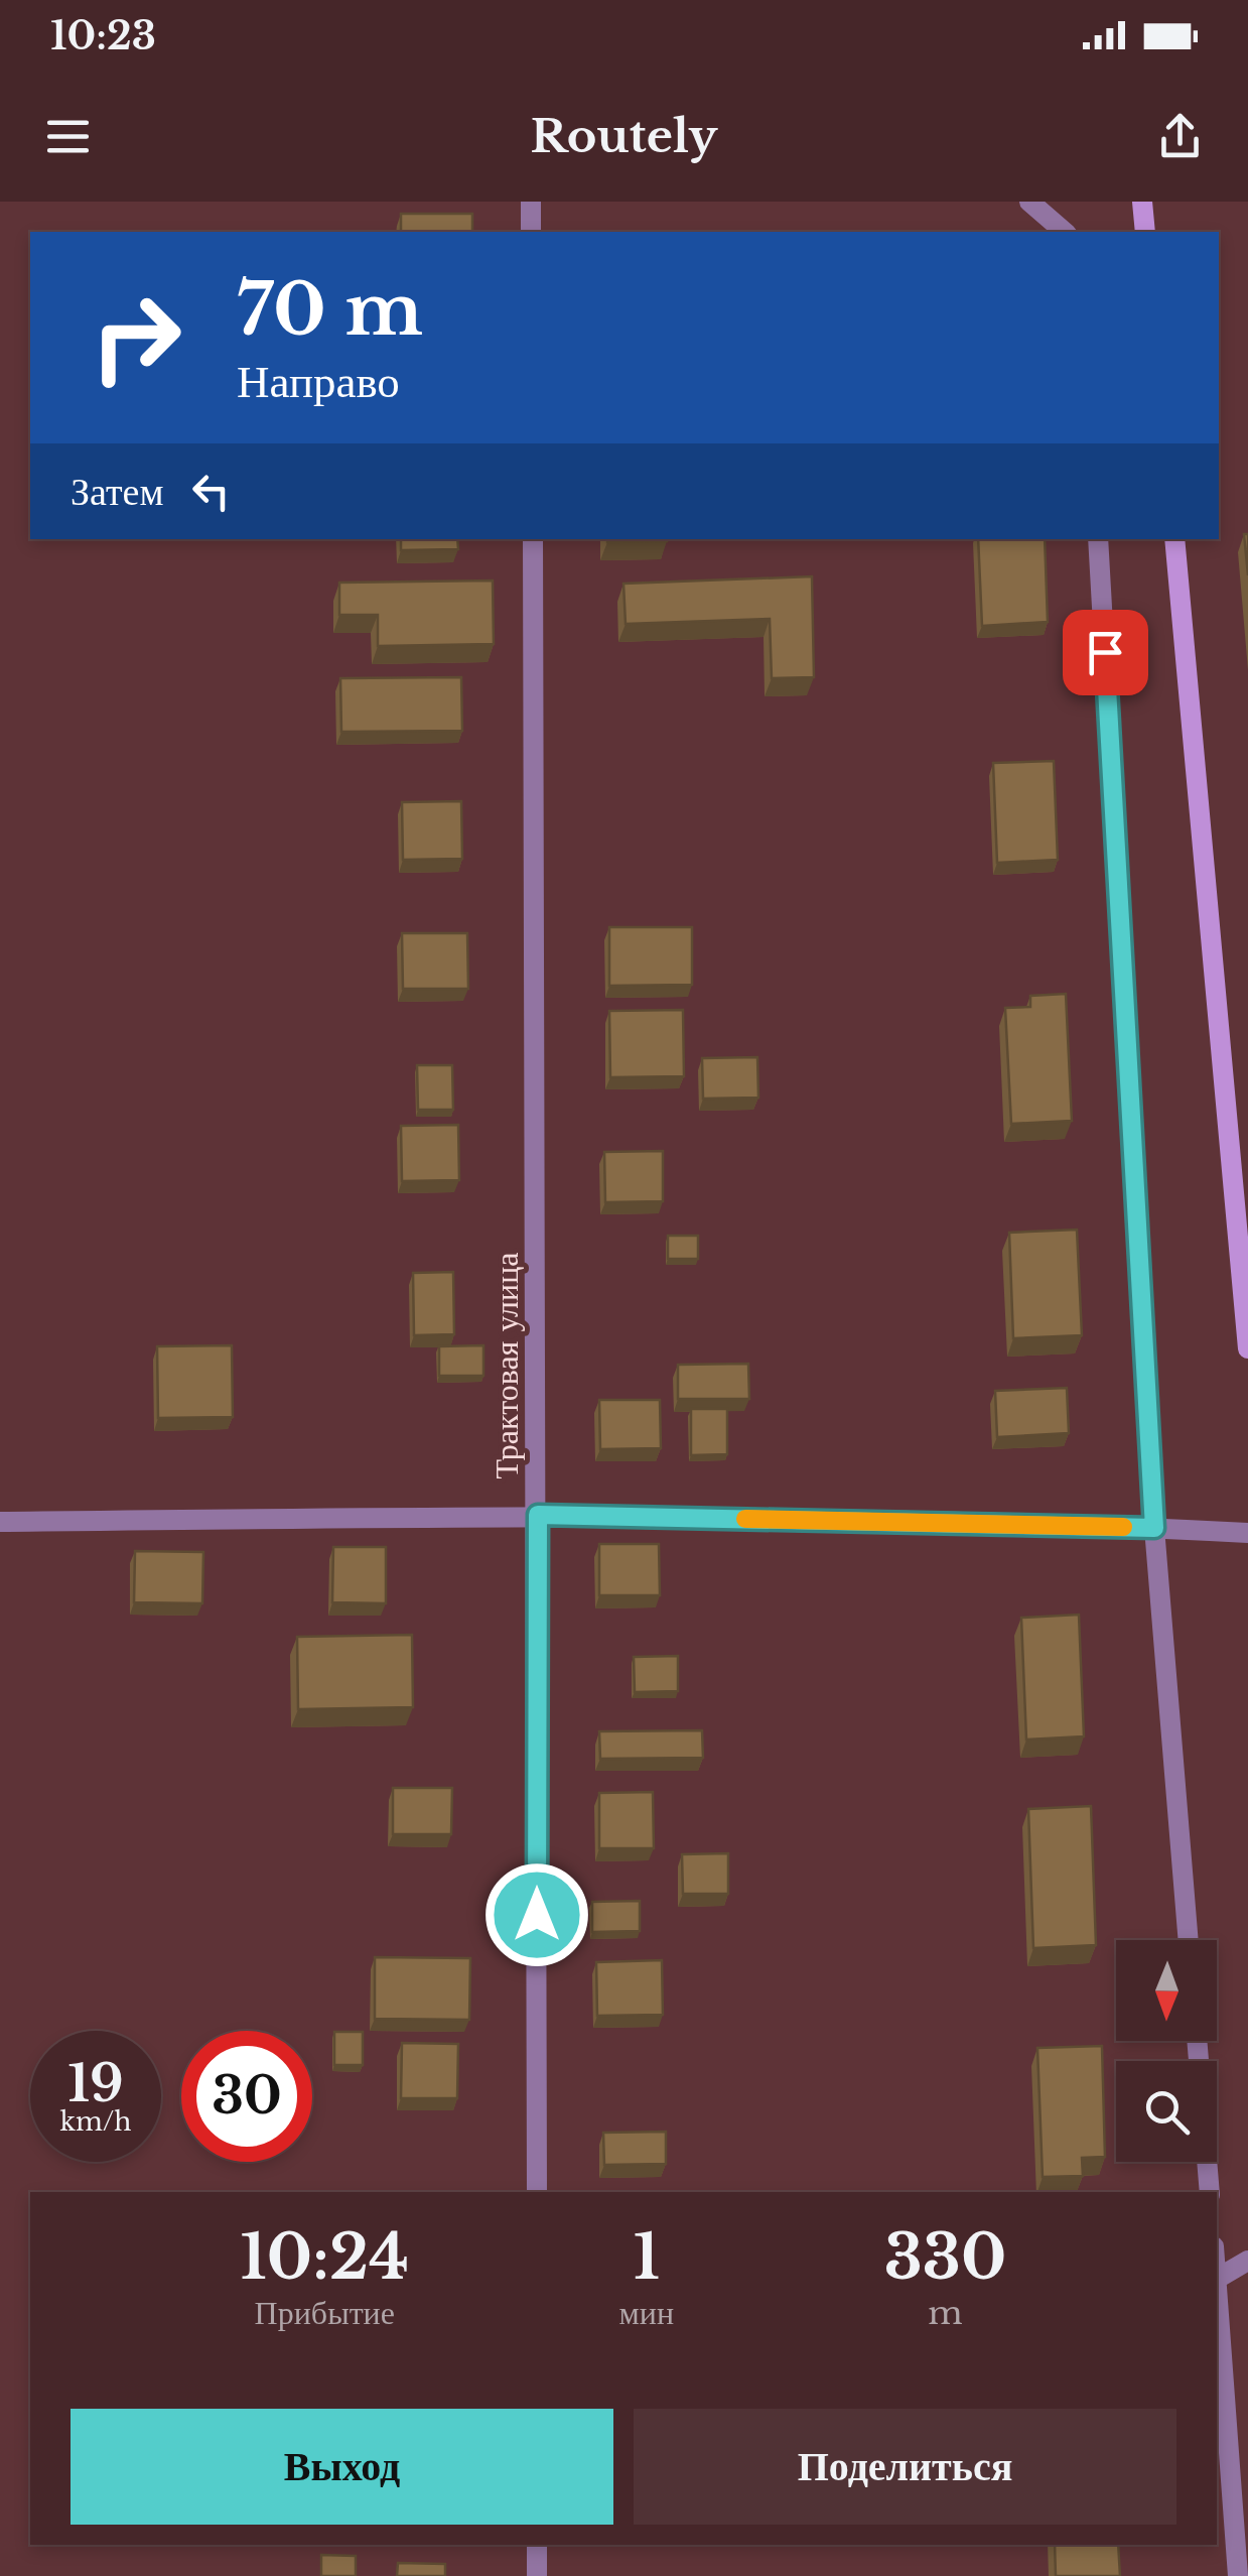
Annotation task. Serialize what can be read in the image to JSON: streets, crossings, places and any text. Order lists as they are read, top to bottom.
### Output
{
  "streets": {
    "street": ["Трактовая улица"]
  },
  "north": "bottom",
  "page": {
    "status": "10:23",
    "header": "Routely",
    "turn": ["70 m", "Направо"],
    "then": "Затем",
    "speed": "19 km/h",
    "limit": "30",
    "eta": [
      "10:24",
      "Прибытие",
      "1",
      "мин",
      "330",
      "m"
    ],
    "buttons": ["Выход", "Поделиться"]
  }
}
